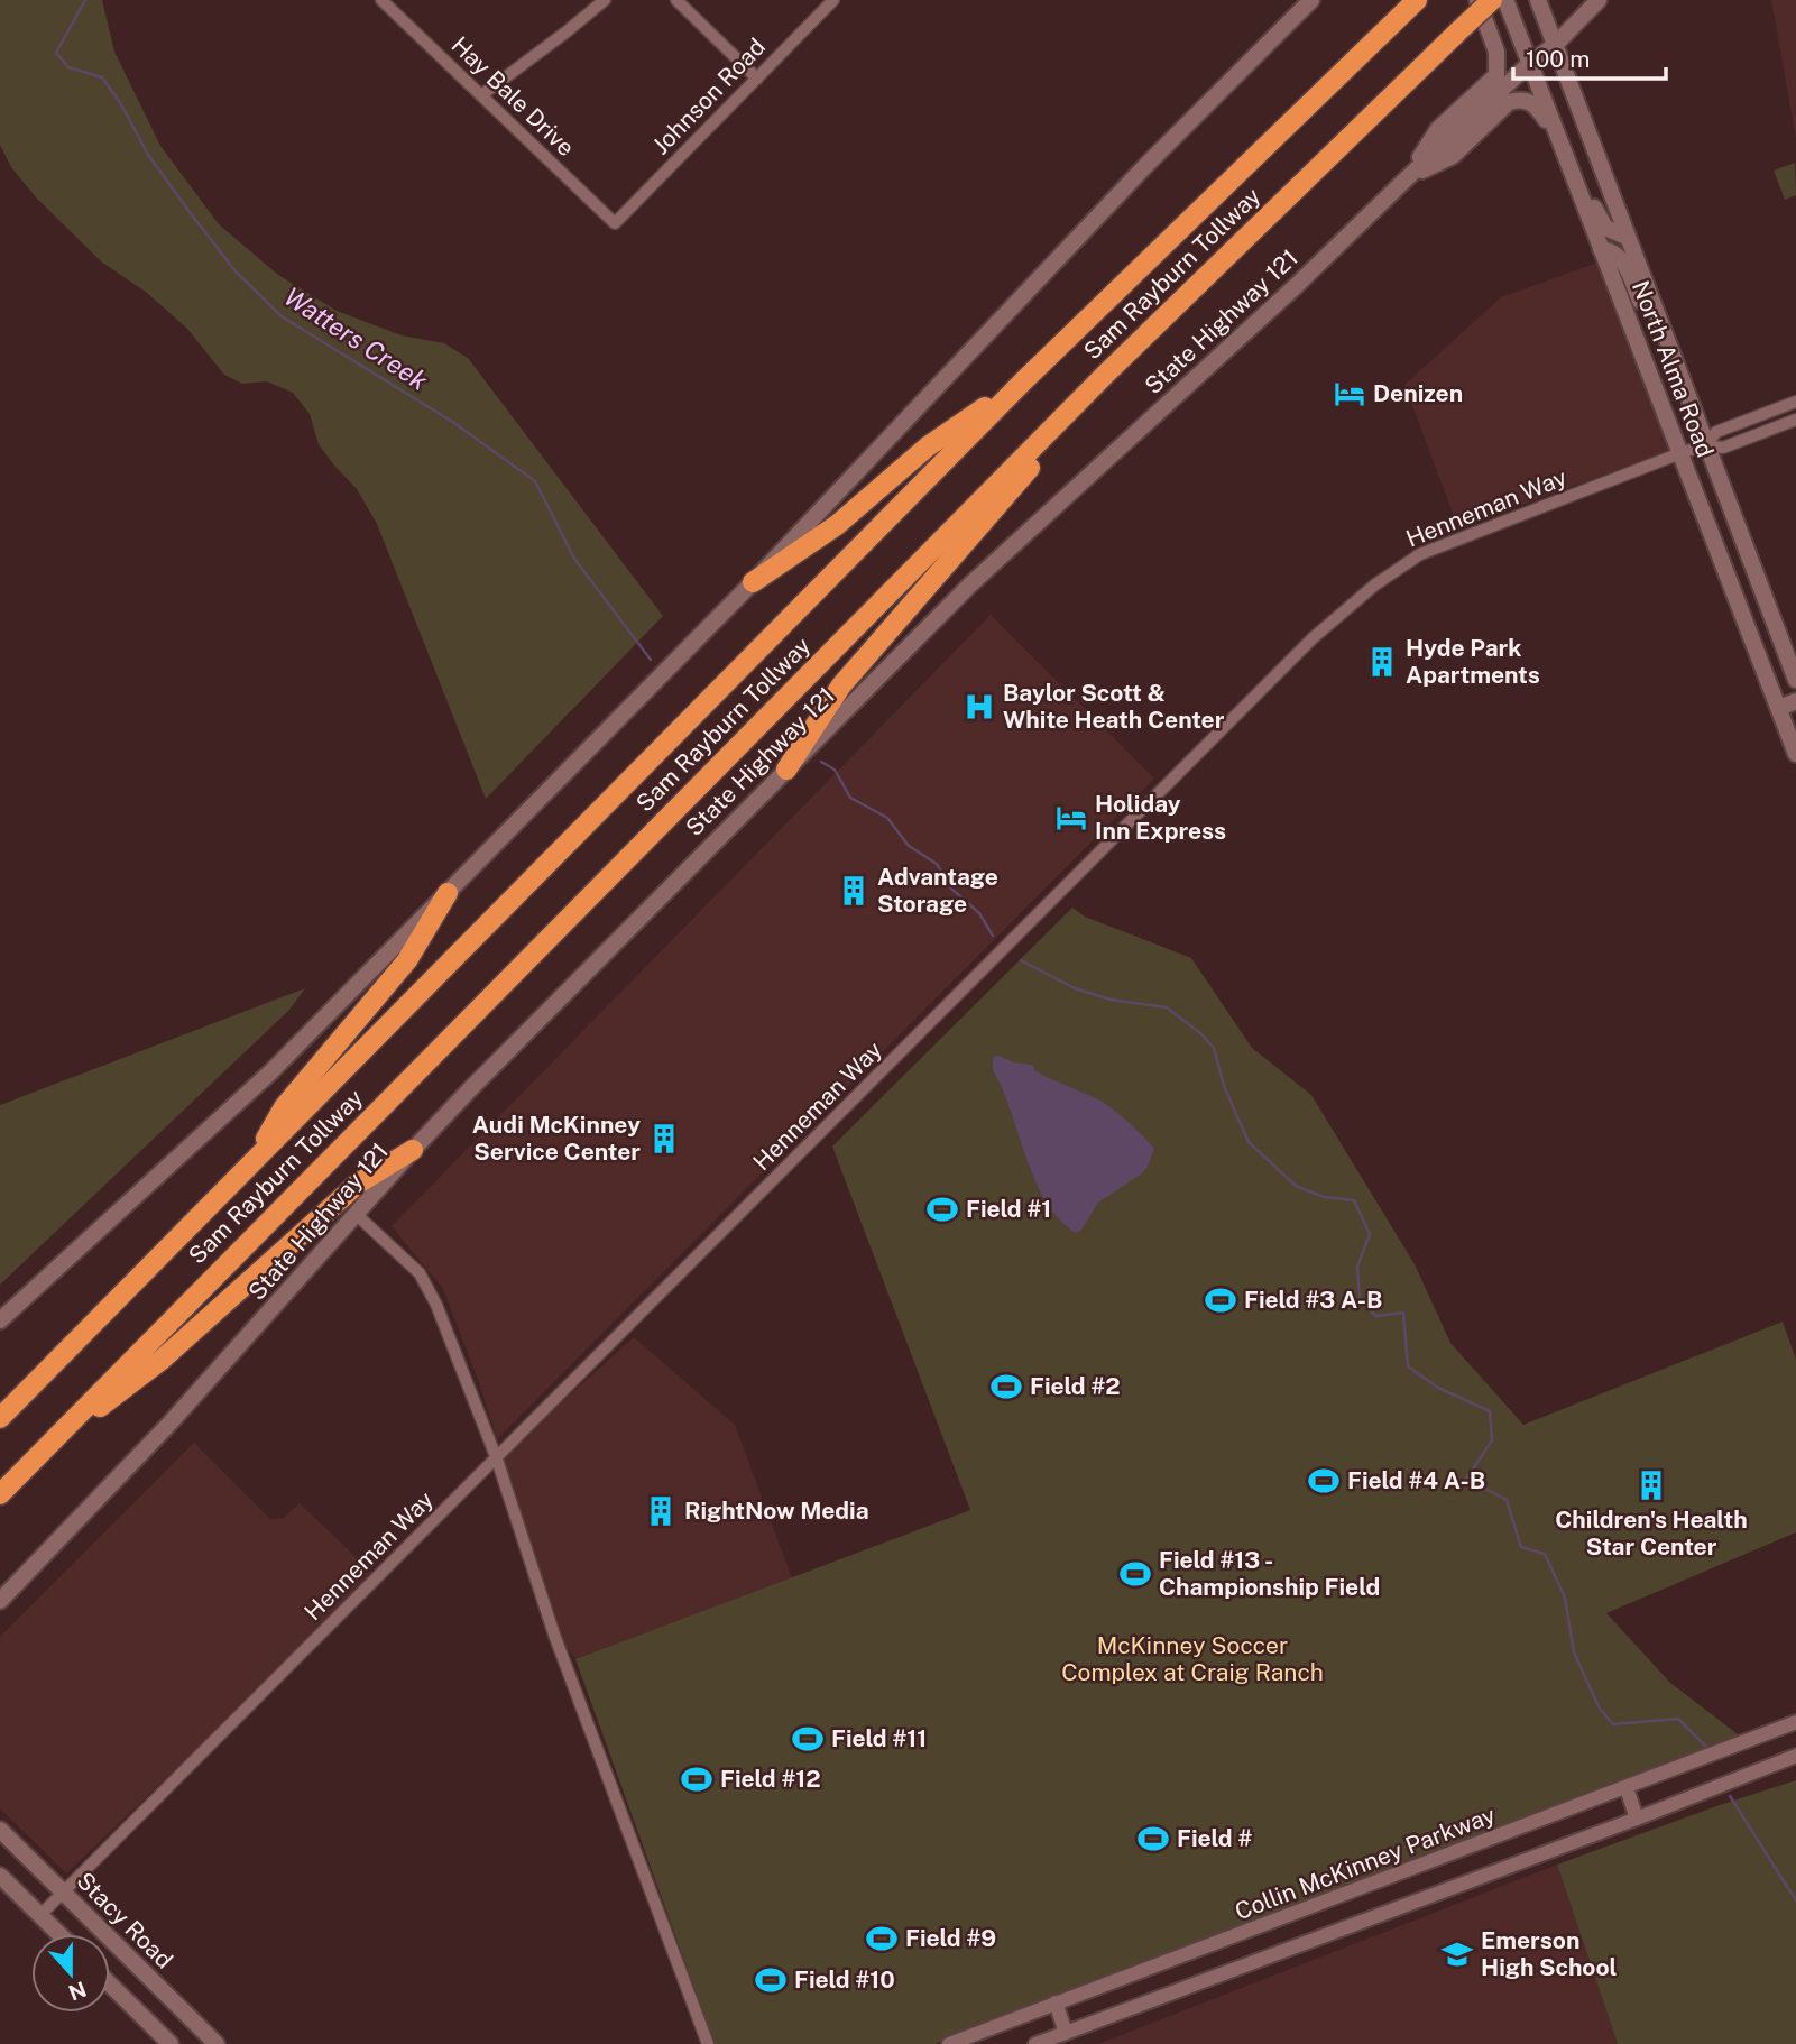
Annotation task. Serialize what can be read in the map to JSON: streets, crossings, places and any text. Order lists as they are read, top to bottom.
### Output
{
  "streets": {
    "highway": ["Sam Rayburn Tollway"],
    "main road": ["State Highway 121", "North Alma Road", "Stacy Road"],
    "street": [
      "Hay Bale Drive",
      "Johnson Road",
      "Henneman Way",
      "Collin McKinney Parkway"
    ]
  },
  "crossings": [
    ["Hay Bale Drive", "Johnson Road"],
    ["State Highway 121", "North Alma Road"],
    ["North Alma Road", "Henneman Way"],
    ["Henneman Way", "Stacy Road"]
  ],
  "water": ["Watters Creek"],
  "parks": ["McKinney Soccer Complex at Craig Ranch"],
  "places": {
    "hotel": ["Denizen", "Holiday Inn Express"],
    "building": [
      "Hyde Park Apartments",
      "Advantage Storage",
      "Audi McKinney Service Center",
      "Children's Health Star Center",
      "RightNow Media"
    ],
    "hospital": ["Baylor Scott & White Heath Center"],
    "sports": [
      "Field #1",
      "Field #3 A-B",
      "Field #2",
      "Field #4 A-B",
      "Field #13 - Championship Field",
      "Field #11",
      "Field #12",
      "Field #",
      "Field #9",
      "Field #10"
    ],
    "school or university": ["Emerson High School"]
  },
  "scale_bar": "100 m",
  "north": "bottom"
}
